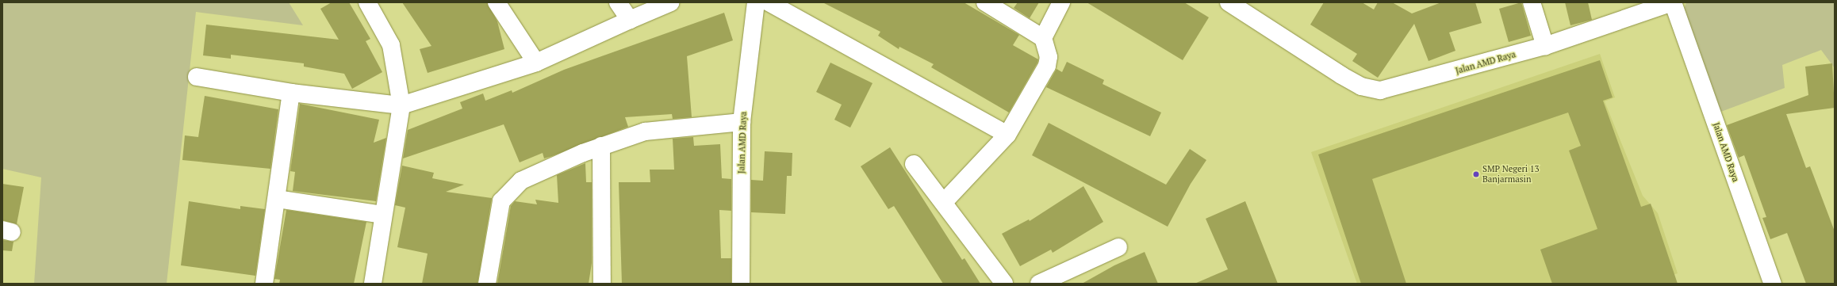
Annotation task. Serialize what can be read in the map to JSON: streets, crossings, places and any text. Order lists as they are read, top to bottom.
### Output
{
  "streets": {
    "street": ["Jalan AMD Raya"]
  },
  "places": ["SMP Negeri 13 Banjarmasin"]
}
